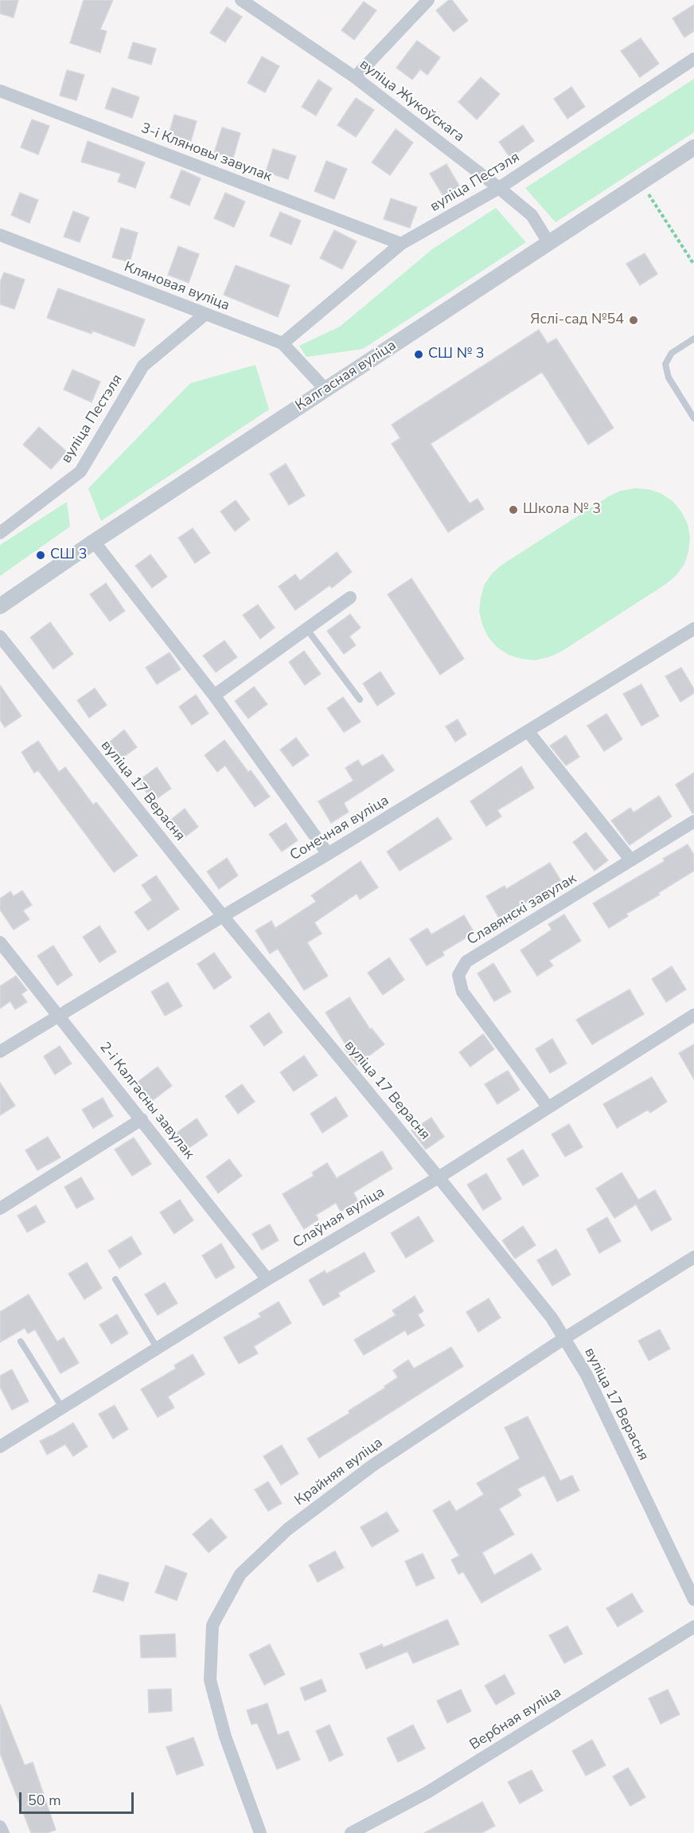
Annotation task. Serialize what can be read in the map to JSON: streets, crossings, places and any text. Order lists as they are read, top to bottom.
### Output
{
  "streets": {
    "street": [
      "вуліца Жукоўскага",
      "3-і Кляновы завулак",
      "вуліца Пестэля",
      "Кляновая вуліца",
      "Калгасная вуліца",
      "вуліца 17 Верасня",
      "Сонечная вуліца",
      "Славянскі завулак",
      "2-і Калгасны завулак",
      "Слаўная вуліца",
      "Крайняя вуліца",
      "Вербная вуліца"
    ]
  },
  "crossings": [
    ["вуліца Жукоўскага", "вуліца Пестэля"],
    ["вуліца Жукоўскага", "Калгасная вуліца"],
    ["3-і Кляновы завулак", "вуліца Пестэля"],
    ["вуліца Пестэля", "Кляновая вуліца"],
    ["Кляновая вуліца", "Калгасная вуліца"],
    ["вуліца 17 Верасня", "Сонечная вуліца"],
    ["вуліца 17 Верасня", "Слаўная вуліца"],
    ["вуліца 17 Верасня", "Крайняя вуліца"],
    ["Сонечная вуліца", "2-і Калгасны завулак"],
    ["Славянскі завулак", "Слаўная вуліца"],
    ["2-і Калгасны завулак", "Слаўная вуліца"]
  ],
  "places": [
    "Яслі-сад №54",
    "СШ № 3",
    "Школа № 3",
    "СШ 3"
  ],
  "scale_bar": "50 m"
}
